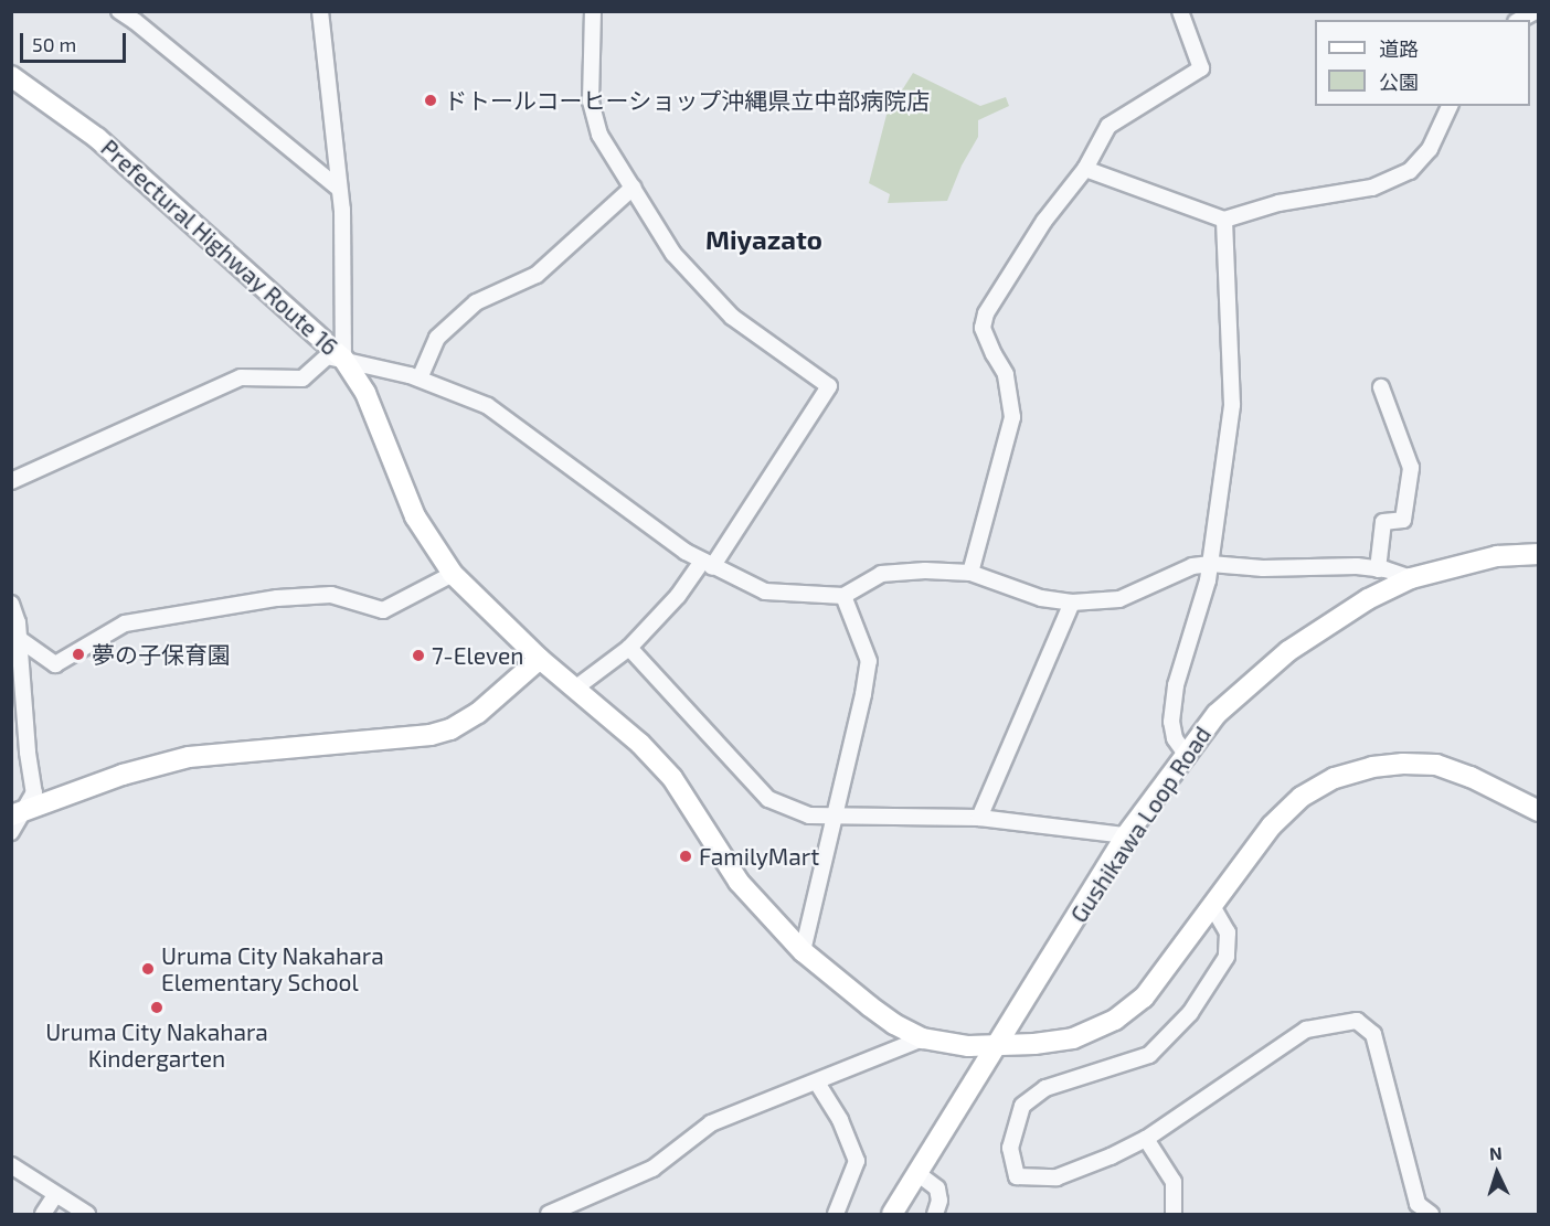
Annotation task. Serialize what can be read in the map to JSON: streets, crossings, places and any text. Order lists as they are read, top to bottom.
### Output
{
  "streets": {
    "main road": ["Prefectural Highway Route 16", "Gushikawa Loop Road"]
  },
  "crossings": [
    ["Prefectural Highway Route 16", "Gushikawa Loop Road"]
  ],
  "districts": ["Miyazato"],
  "places": [
    "ドトールコーヒーショップ沖縄県立中部病院店",
    "夢の子保育園",
    "7-Eleven",
    "FamilyMart",
    "Uruma City Nakahara Elementary School",
    "Uruma City Nakahara Kindergarten"
  ],
  "legend": ["道路", "公園"],
  "scale_bar": "50 m",
  "north": "top"
}
